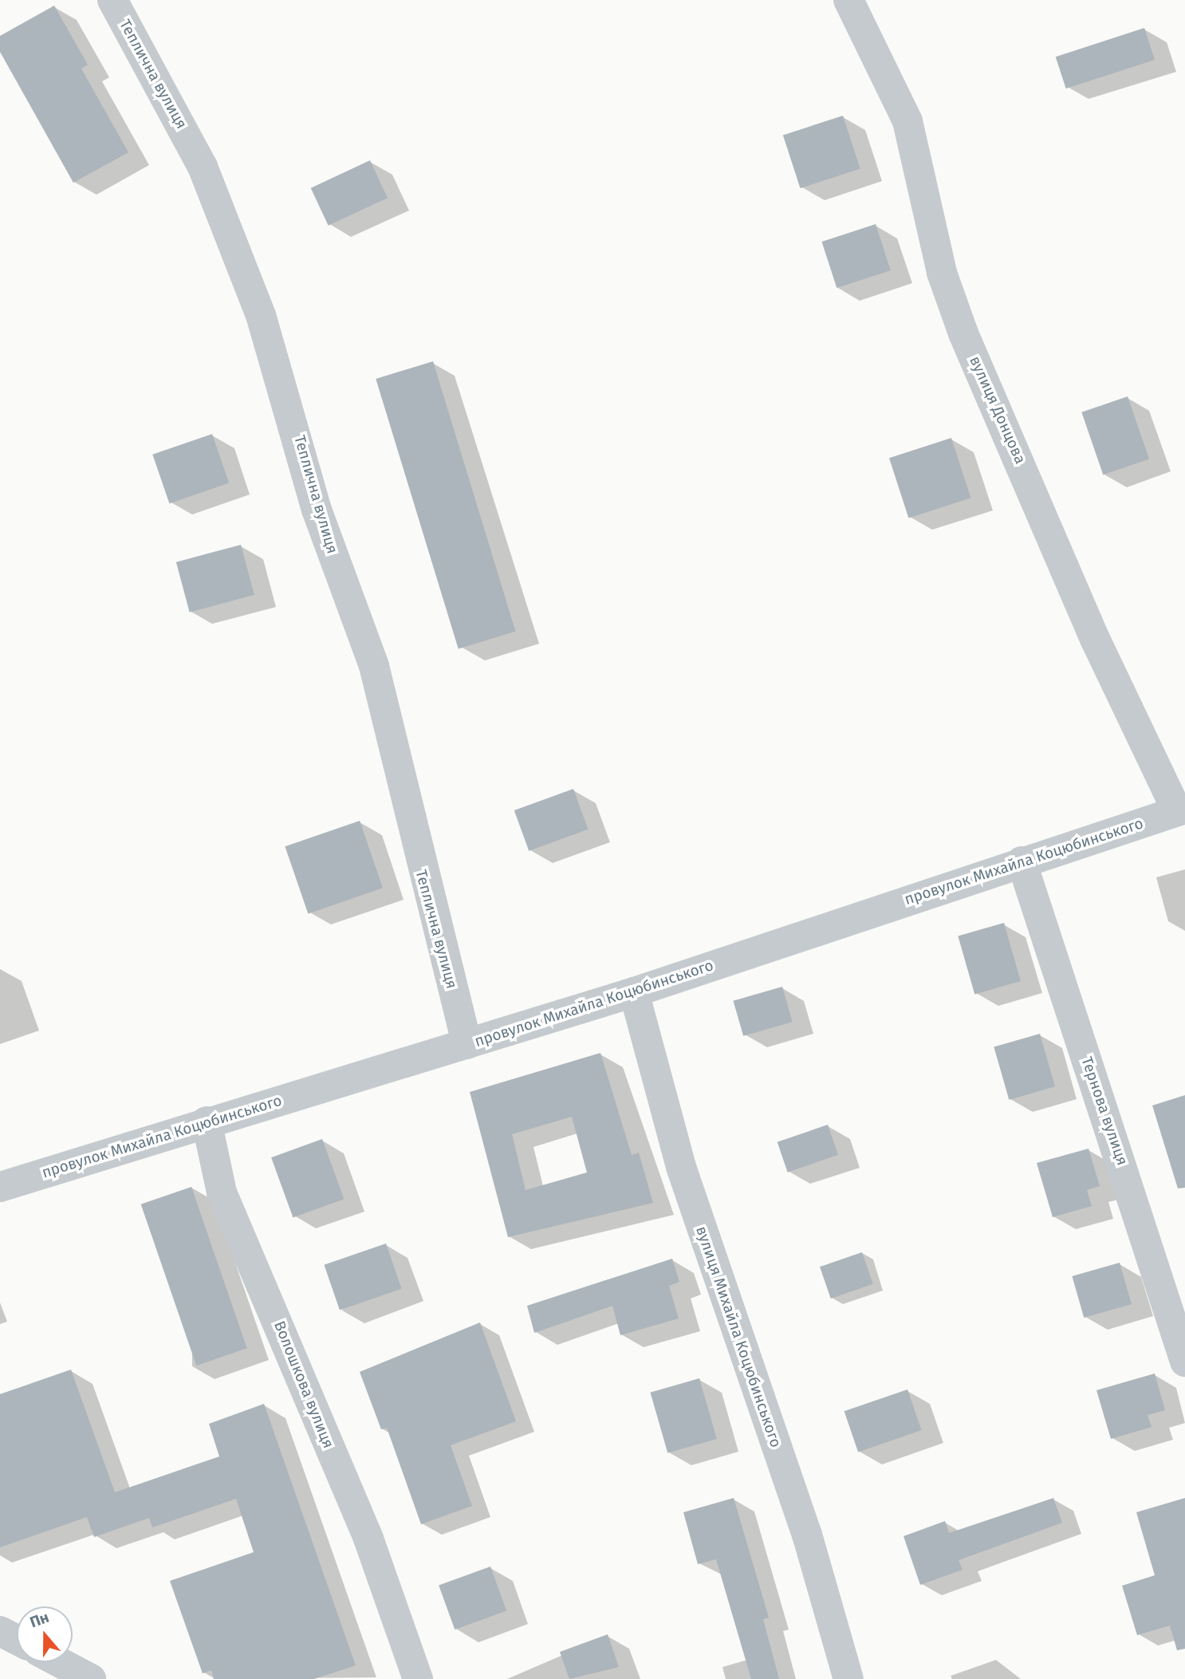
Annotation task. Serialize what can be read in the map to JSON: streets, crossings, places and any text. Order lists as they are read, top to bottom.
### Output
{
  "streets": {
    "street": [
      "Теплична вулиця",
      "вулиця Донцова",
      "провулок Михайла Коцюбинського",
      "Тернова вулиця",
      "вулиця Михайла Коцюбинського",
      "Волошкова вулиця"
    ]
  },
  "crossings": [
    ["Теплична вулиця", "провулок Михайла Коцюбинського"],
    ["вулиця Донцова", "провулок Михайла Коцюбинського"],
    ["провулок Михайла Коцюбинського", "Тернова вулиця"],
    ["провулок Михайла Коцюбинського", "вулиця Михайла Коцюбинського"],
    ["провулок Михайла Коцюбинського", "Волошкова вулиця"]
  ],
  "north": "top"
}
